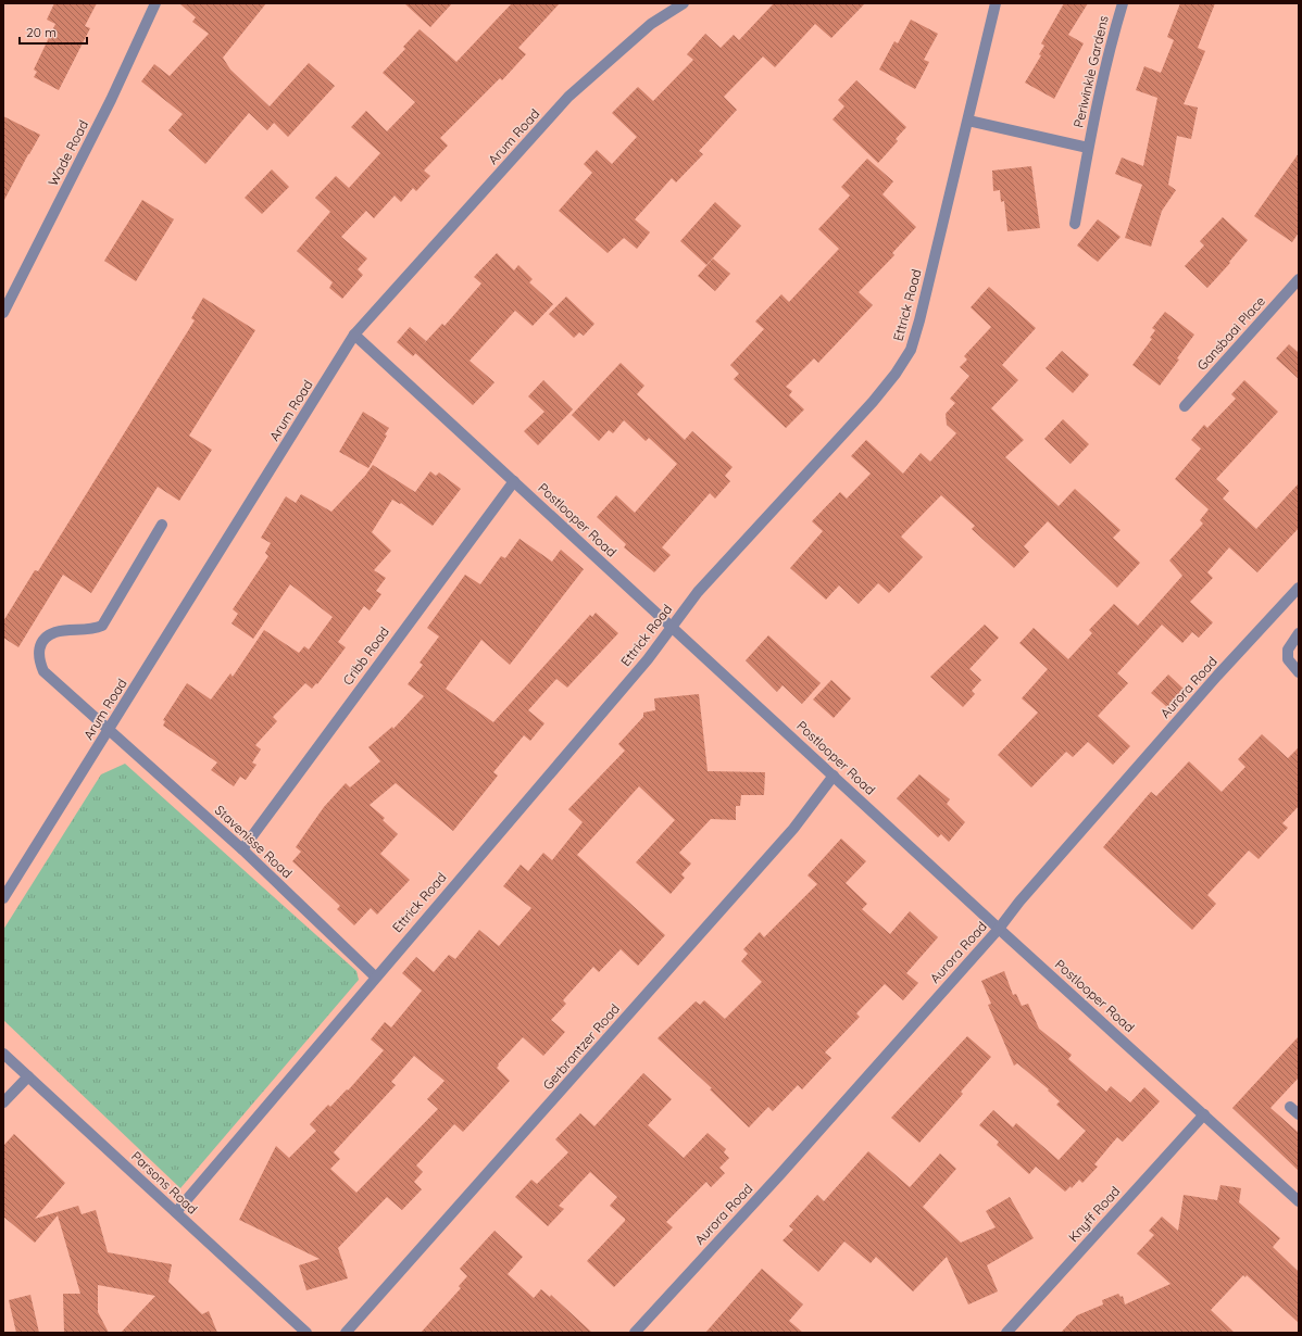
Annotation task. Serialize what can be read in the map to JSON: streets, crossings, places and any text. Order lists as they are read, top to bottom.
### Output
{
  "streets": {
    "street": [
      "Periwinkle Gardens",
      "Arum Road",
      "Wade Road",
      "Ettrick Road",
      "Gansbaai Place",
      "Postlooper Road",
      "Cribb Road",
      "Aurora Road",
      "Stavenisse Road",
      "Gerbrantzer Road",
      "Parsons Road",
      "Knyff Road"
    ]
  },
  "crossings": [
    ["Periwinkle Gardens", "Ettrick Road"],
    ["Arum Road", "Postlooper Road"],
    ["Arum Road", "Stavenisse Road"],
    ["Ettrick Road", "Postlooper Road"],
    ["Ettrick Road", "Stavenisse Road"],
    ["Ettrick Road", "Parsons Road"],
    ["Postlooper Road", "Cribb Road"],
    ["Postlooper Road", "Aurora Road"],
    ["Postlooper Road", "Gerbrantzer Road"],
    ["Postlooper Road", "Knyff Road"],
    ["Cribb Road", "Stavenisse Road"]
  ],
  "scale_bar": "20 m"
}
